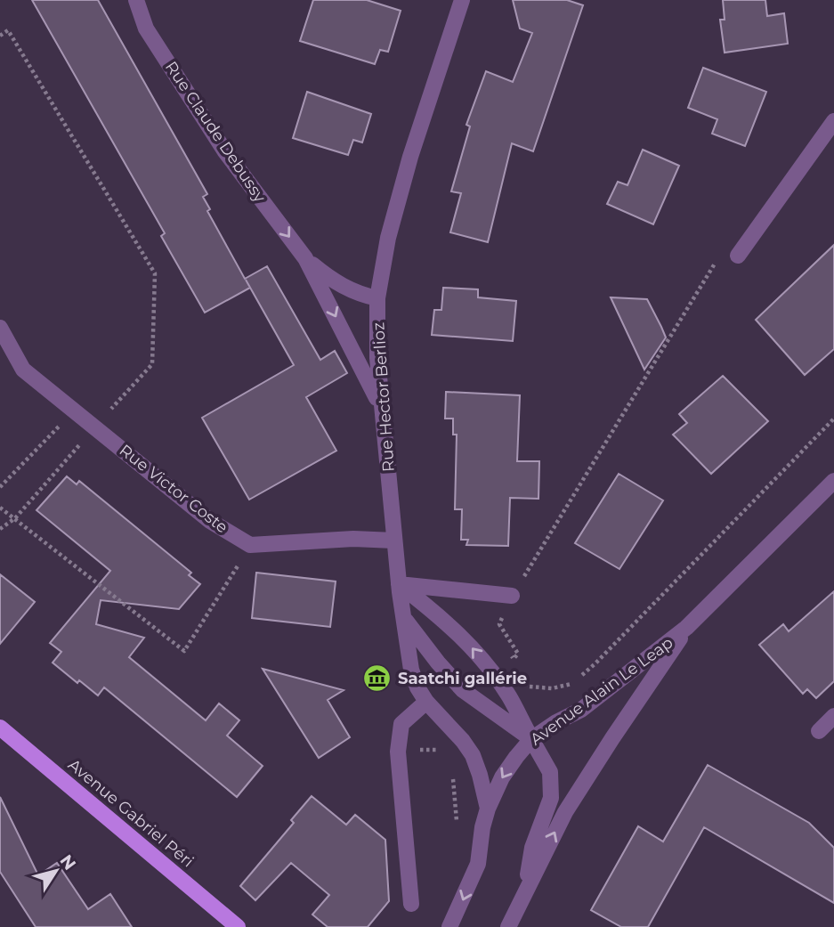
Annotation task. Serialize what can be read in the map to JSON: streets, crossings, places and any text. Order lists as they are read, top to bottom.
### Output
{
  "streets": {
    "main road": ["Avenue Gabriel Péri"],
    "street": [
      "Rue Claude Debussy",
      "Rue Hector Berlioz",
      "Rue Victor Coste",
      "Avenue Alain Le Leap"
    ]
  },
  "crossings": [
    ["Rue Claude Debussy", "Rue Hector Berlioz"],
    ["Rue Hector Berlioz", "Avenue Alain Le Leap"]
  ],
  "one_way": ["Rue Claude Debussy"],
  "places": {
    "museum": ["Saatchi gallérie"]
  },
  "north": "top right"
}
